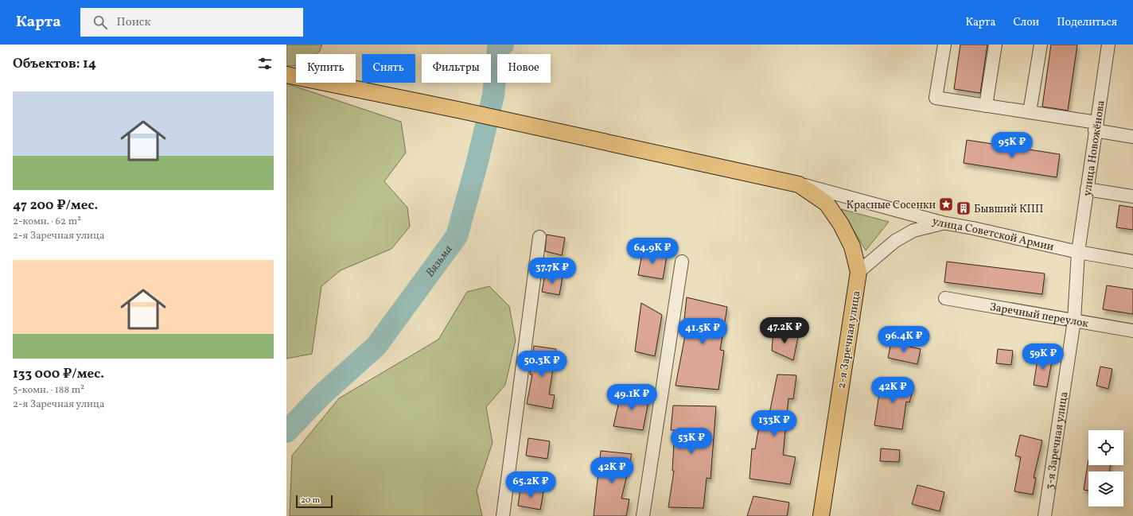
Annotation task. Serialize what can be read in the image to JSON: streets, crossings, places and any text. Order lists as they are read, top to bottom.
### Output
{
  "streets": {
    "main road": ["2-я Заречная улица"],
    "street": [
      "улица Новожёнова",
      "улица Советской Армии",
      "Заречный переулок",
      "3-я Заречная улица"
    ]
  },
  "crossings": [
    ["улица Новожёнова", "улица Советской Армии"],
    ["улица Новожёнова", "3-я Заречная улица"],
    ["улица Советской Армии", "2-я Заречная улица"],
    ["улица Советской Армии", "3-я Заречная улица"],
    ["Заречный переулок", "3-я Заречная улица"]
  ],
  "water": ["Вязьма"],
  "places": {
    "place": ["Красные Сосенки"],
    "building": ["Бывший КПП"]
  },
  "scale_bar": "20 m",
  "page": {
    "header": "Карта",
    "search": "Поиск",
    "nav": ["Карта", "Слои", "Поделиться"],
    "heading": "Объектов: 14",
    "chip": [
      "Купить",
      "Снять",
      "Фильтры",
      "Новое"
    ],
    "list": [
      {
        "name": "47 200 ₽/мес.",
        "note": "2-комн. · 62 m² · 2-я Заречная улица"
      },
      {
        "name": "133 000 ₽/мес.",
        "note": "5-комн. · 188 m² · 2-я Заречная улица"
      }
    ],
    "price": [
      "95K ₽",
      "64.9K ₽",
      "37.7K ₽",
      "47.2K ₽",
      "41.5K ₽",
      "96.4K ₽",
      "59K ₽",
      "50.3K ₽",
      "42K ₽",
      "49.1K ₽",
      "133K ₽",
      "53K ₽",
      "42K ₽",
      "65.2K ₽"
    ],
    "scale": "20 m"
  }
}
